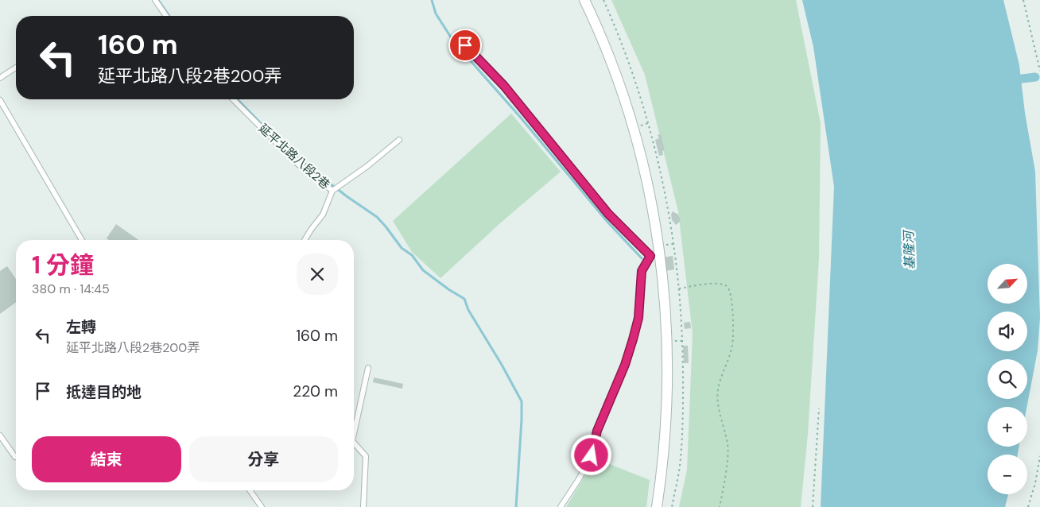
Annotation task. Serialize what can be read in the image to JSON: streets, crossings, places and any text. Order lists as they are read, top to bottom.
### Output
{
  "streets": {
    "lane": ["延平北路八段2巷"]
  },
  "water": ["基隆河"],
  "north": "top right",
  "page": {
    "turn": ["160 m", "延平北路八段2巷200弄"],
    "heading": ["1 分鐘", "380 m · 14:45"],
    "map_buttons": ["+", "−"],
    "list": [
      {
        "name": "左轉",
        "note": "延平北路八段2巷200弄",
        "value": "160 m"
      },
      {
        "name": "抵達目的地",
        "value": "220 m"
      }
    ],
    "buttons": ["結束", "分享"]
  }
}
